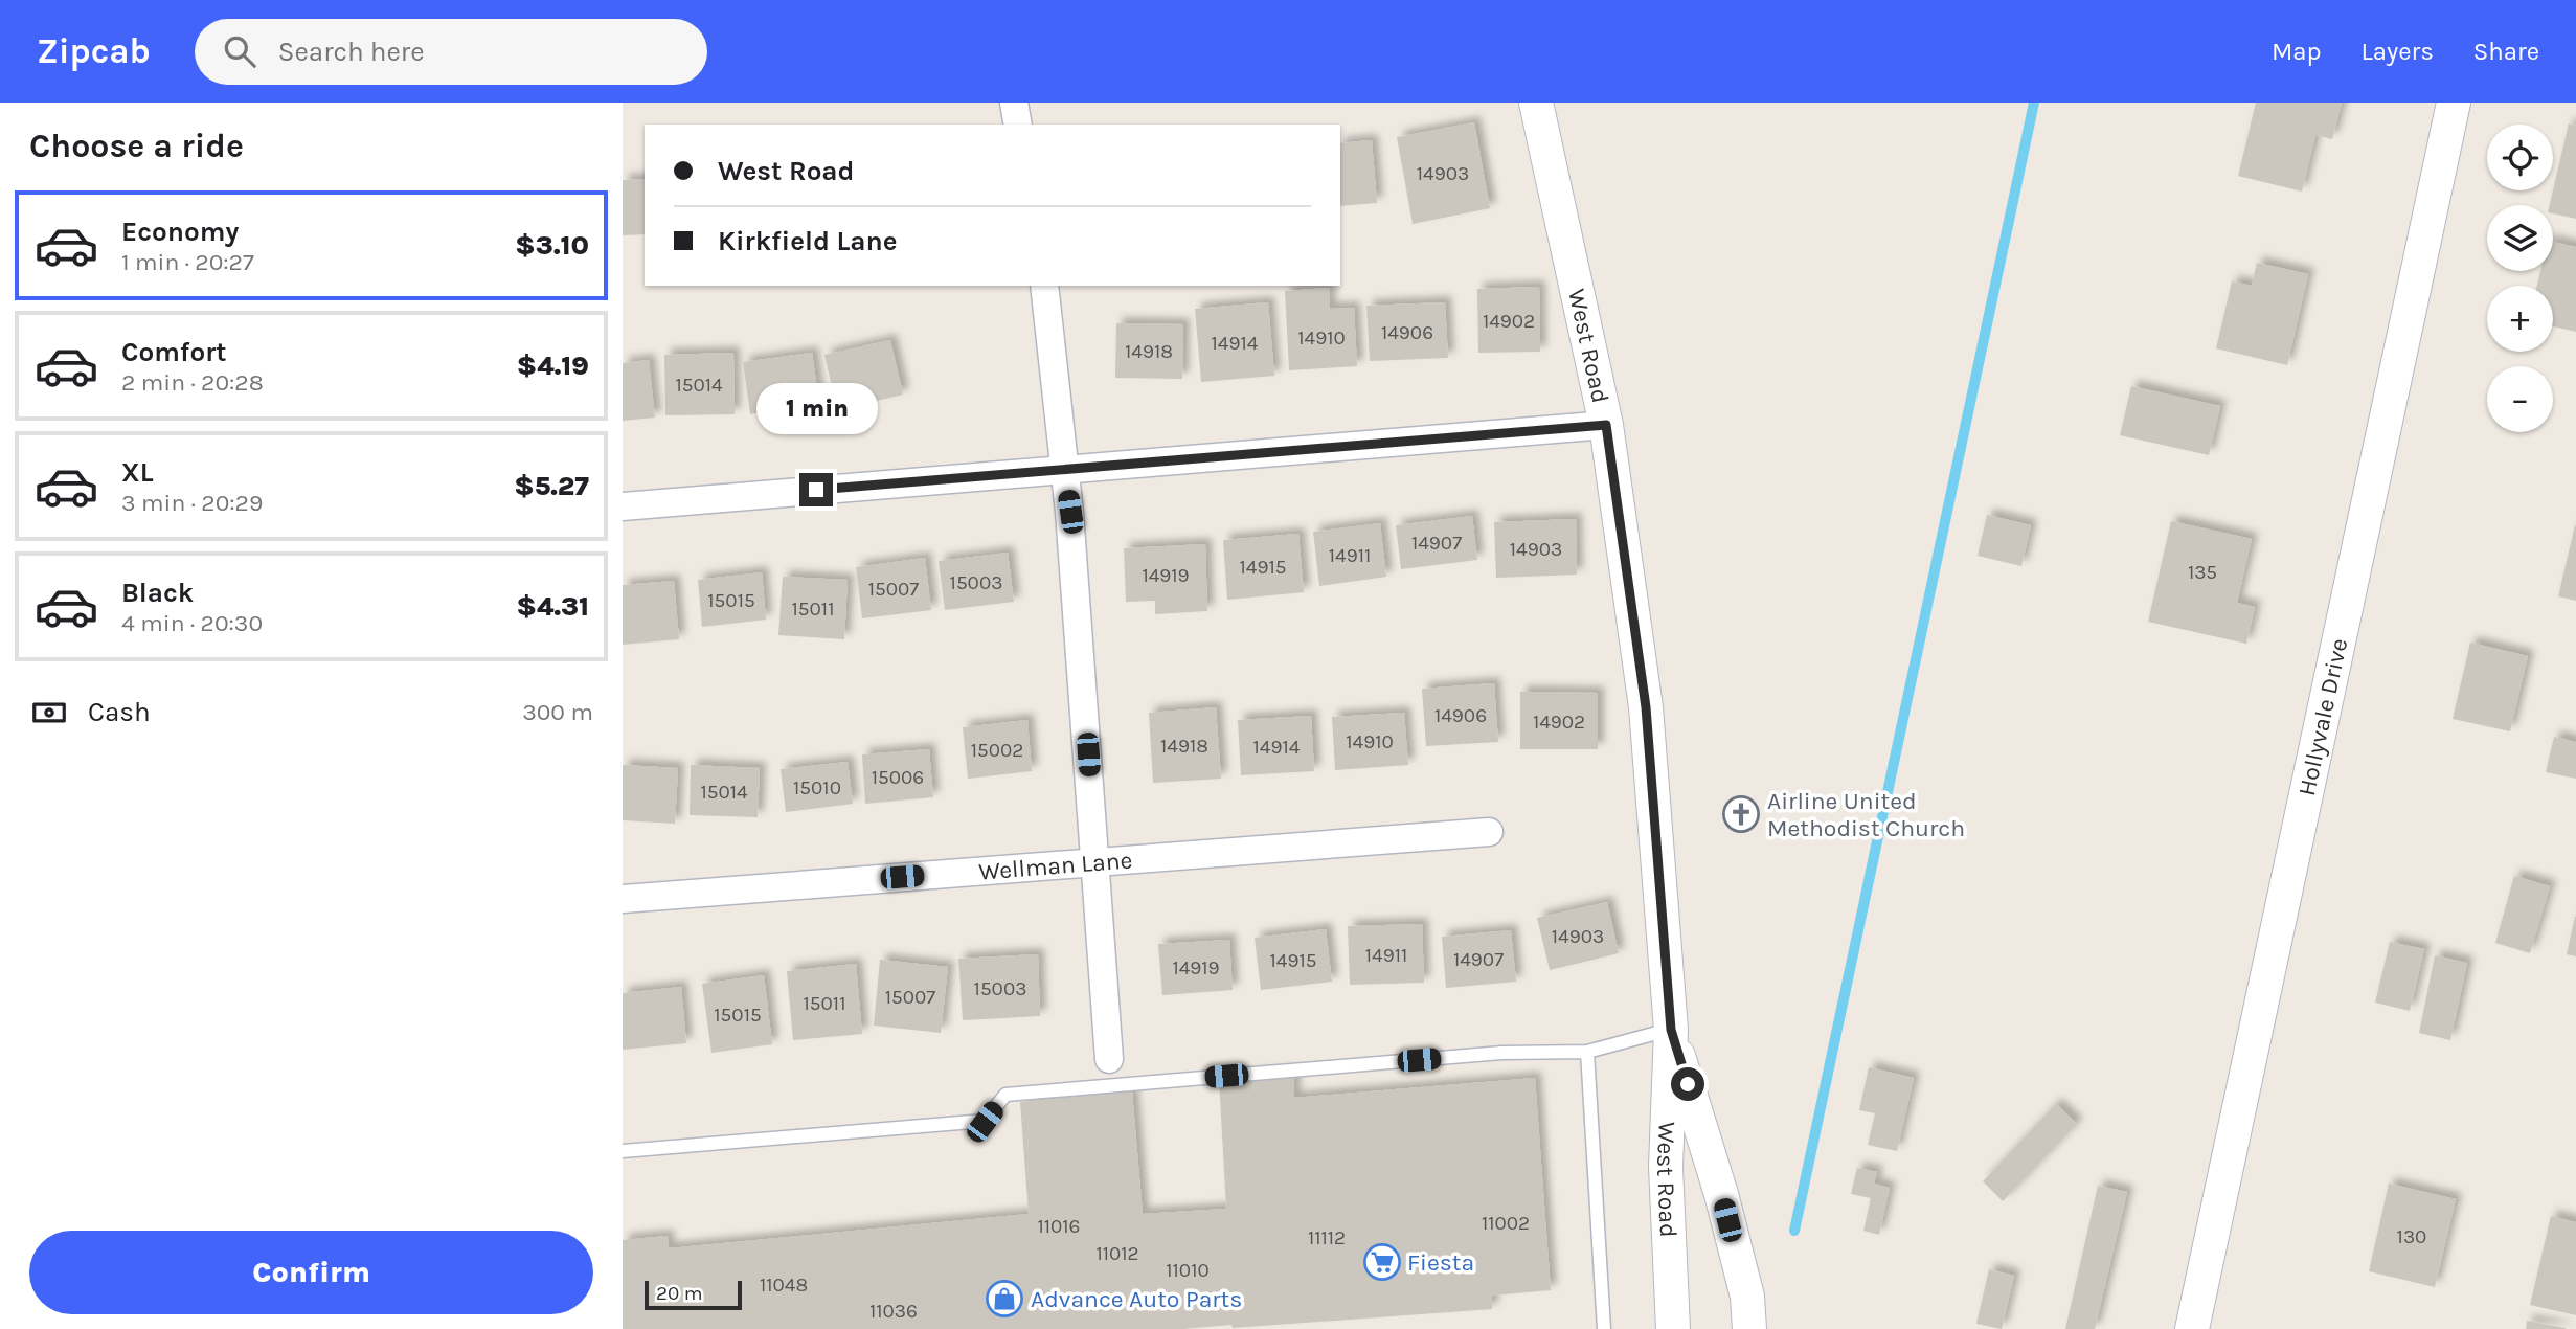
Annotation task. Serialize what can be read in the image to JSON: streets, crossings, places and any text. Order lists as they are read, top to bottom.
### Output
{
  "streets": {
    "street": ["West Road", "Hollyvale Drive", "Wellman Lane"]
  },
  "places": {
    "church": ["Airline United Methodist Church"],
    "supermarket": ["Fiesta"],
    "shop": ["Advance Auto Parts"]
  },
  "house_numbers": [
    "14903",
    "14902",
    "14906",
    "14910",
    "14914",
    "14918",
    "15014",
    "14907",
    "14903",
    "14911",
    "14915",
    "135",
    "14919",
    "15003",
    "15007",
    "15015",
    "15011",
    "14906",
    "14902",
    "14910",
    "14918",
    "14914",
    "15002",
    "15006",
    "15010",
    "15014",
    "14903",
    "14911",
    "14907",
    "14915",
    "14919",
    "15003",
    "15007",
    "15011",
    "15015",
    "11002",
    "11016",
    "130",
    "11112",
    "11012",
    "11010",
    "11048",
    "11036"
  ],
  "scale_bar": "20 m",
  "page": {
    "header": "Zipcab",
    "search": "Search here",
    "nav": ["Map", "Layers", "Share"],
    "heading": "Choose a ride",
    "map_buttons": ["+", "−"],
    "banner": ["West Road", "Kirkfield Lane"],
    "list": [
      {
        "name": "Economy",
        "note": "1 min · 20:27",
        "value": "$3.10"
      },
      {
        "name": "Comfort",
        "note": "2 min · 20:28",
        "value": "$4.19"
      },
      {
        "name": "XL",
        "note": "3 min · 20:29",
        "value": "$5.27"
      },
      {
        "name": "Black",
        "note": "4 min · 20:30",
        "value": "$4.31"
      }
    ],
    "bubble": "1 min",
    "pay": ["Cash", "300 m"],
    "buttons": "Confirm",
    "scale": "20 m"
  }
}
